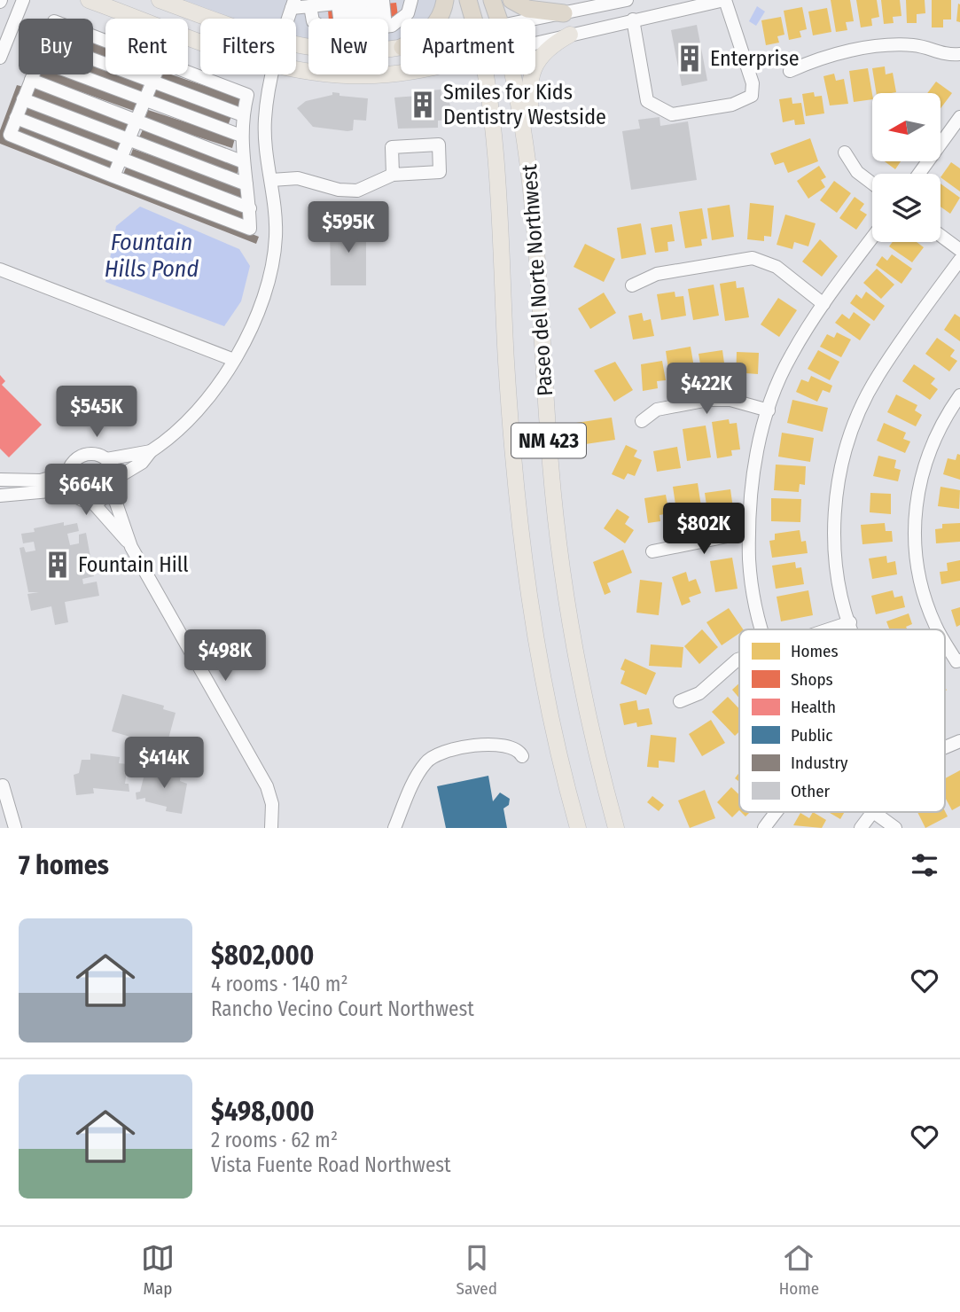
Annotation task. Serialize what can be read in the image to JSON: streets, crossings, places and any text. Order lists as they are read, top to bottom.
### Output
{
  "streets": {
    "highway": ["NM 423"],
    "main road": ["Paseo del Norte Northwest"]
  },
  "water": ["Fountain Hills Pond"],
  "places": {
    "building": ["Enterprise", "Smiles for Kids Dentistry Westside", "Fountain Hill"]
  },
  "legend": [
    "Homes",
    "Shops",
    "Health",
    "Public",
    "Industry",
    "Other"
  ],
  "north": "left",
  "page": {
    "chip": [
      "Buy",
      "Rent",
      "Filters",
      "New",
      "Apartment"
    ],
    "price": [
      "$595K",
      "$422K",
      "$545K",
      "$664K",
      "$802K",
      "$498K",
      "$414K"
    ],
    "heading": "7 homes",
    "list": [
      {
        "name": "$802,000",
        "note": "4 rooms · 140 m² · Rancho Vecino Court Northwest"
      },
      {
        "name": "$498,000",
        "note": "2 rooms · 62 m² · Vista Fuente Road Northwest"
      }
    ],
    "tabs": ["Map", "Saved", "Home"]
  }
}
